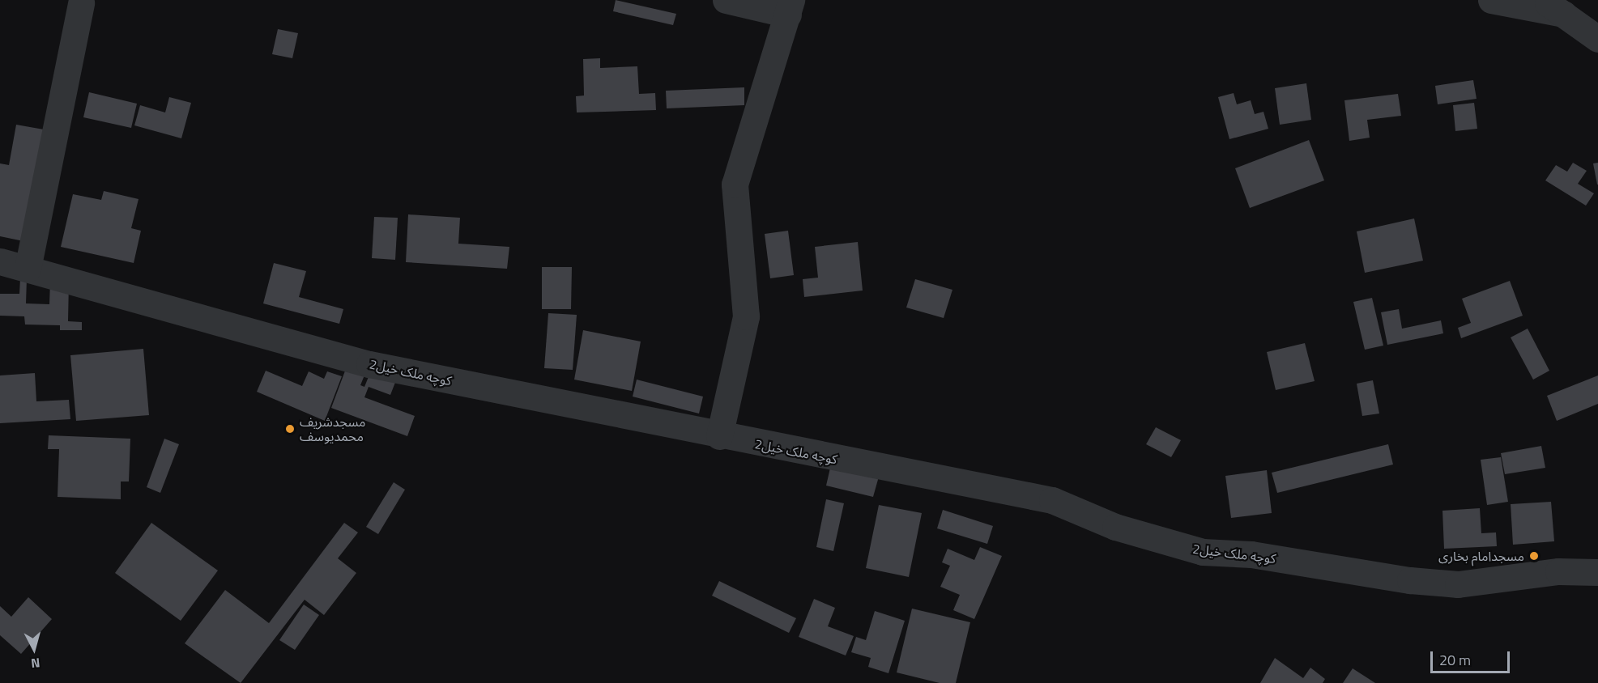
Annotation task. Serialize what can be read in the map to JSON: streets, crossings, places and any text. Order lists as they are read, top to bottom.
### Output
{
  "streets": {
    "street": ["کوچه ملک خیل2"]
  },
  "places": ["مسجدشریف محمدیوسف", "مسجدامام بخاری"],
  "scale_bar": "20 m",
  "north": "bottom"
}
